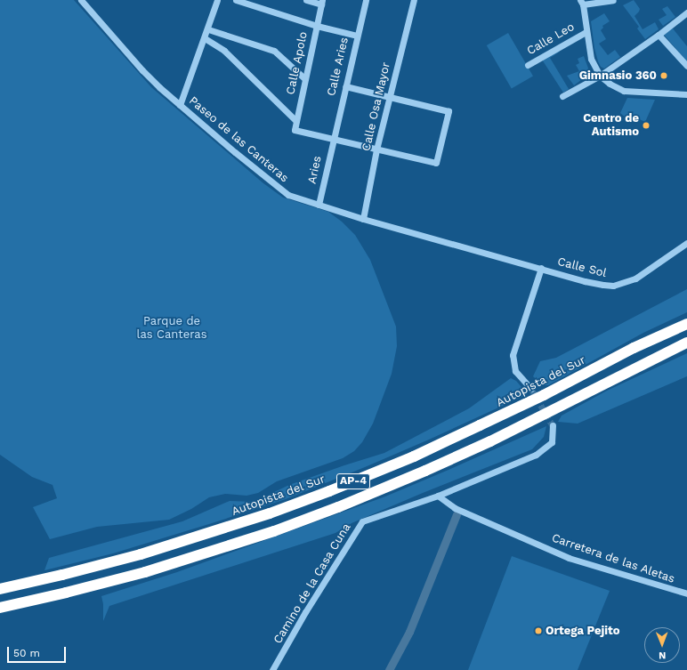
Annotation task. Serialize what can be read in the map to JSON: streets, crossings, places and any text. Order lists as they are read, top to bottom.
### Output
{
  "streets": {
    "highway": ["Autopista del Sur", "AP-4"],
    "street": [
      "Calle Leo",
      "Calle Apolo",
      "Calle Aries",
      "Calle Osa Mayor",
      "Paseo de las Canteras",
      "Aries",
      "Calle Sol",
      "Carretera de las Aletas",
      "Camino de la Casa Cuna"
    ]
  },
  "crossings": [
    ["Calle Apolo", "Calle Aries"],
    ["Calle Apolo", "Aries"],
    ["Calle Aries", "Aries"],
    ["Calle Osa Mayor", "Paseo de las Canteras"],
    ["Paseo de las Canteras", "Aries"],
    ["Paseo de las Canteras", "Calle Sol"],
    ["Carretera de las Aletas", "Camino de la Casa Cuna"]
  ],
  "parks": ["Parque de las Canteras"],
  "places": ["Gimnasio 360", "Centro de Autismo", "Ortega Pejito"],
  "scale_bar": "50 m",
  "north": "bottom"
}
